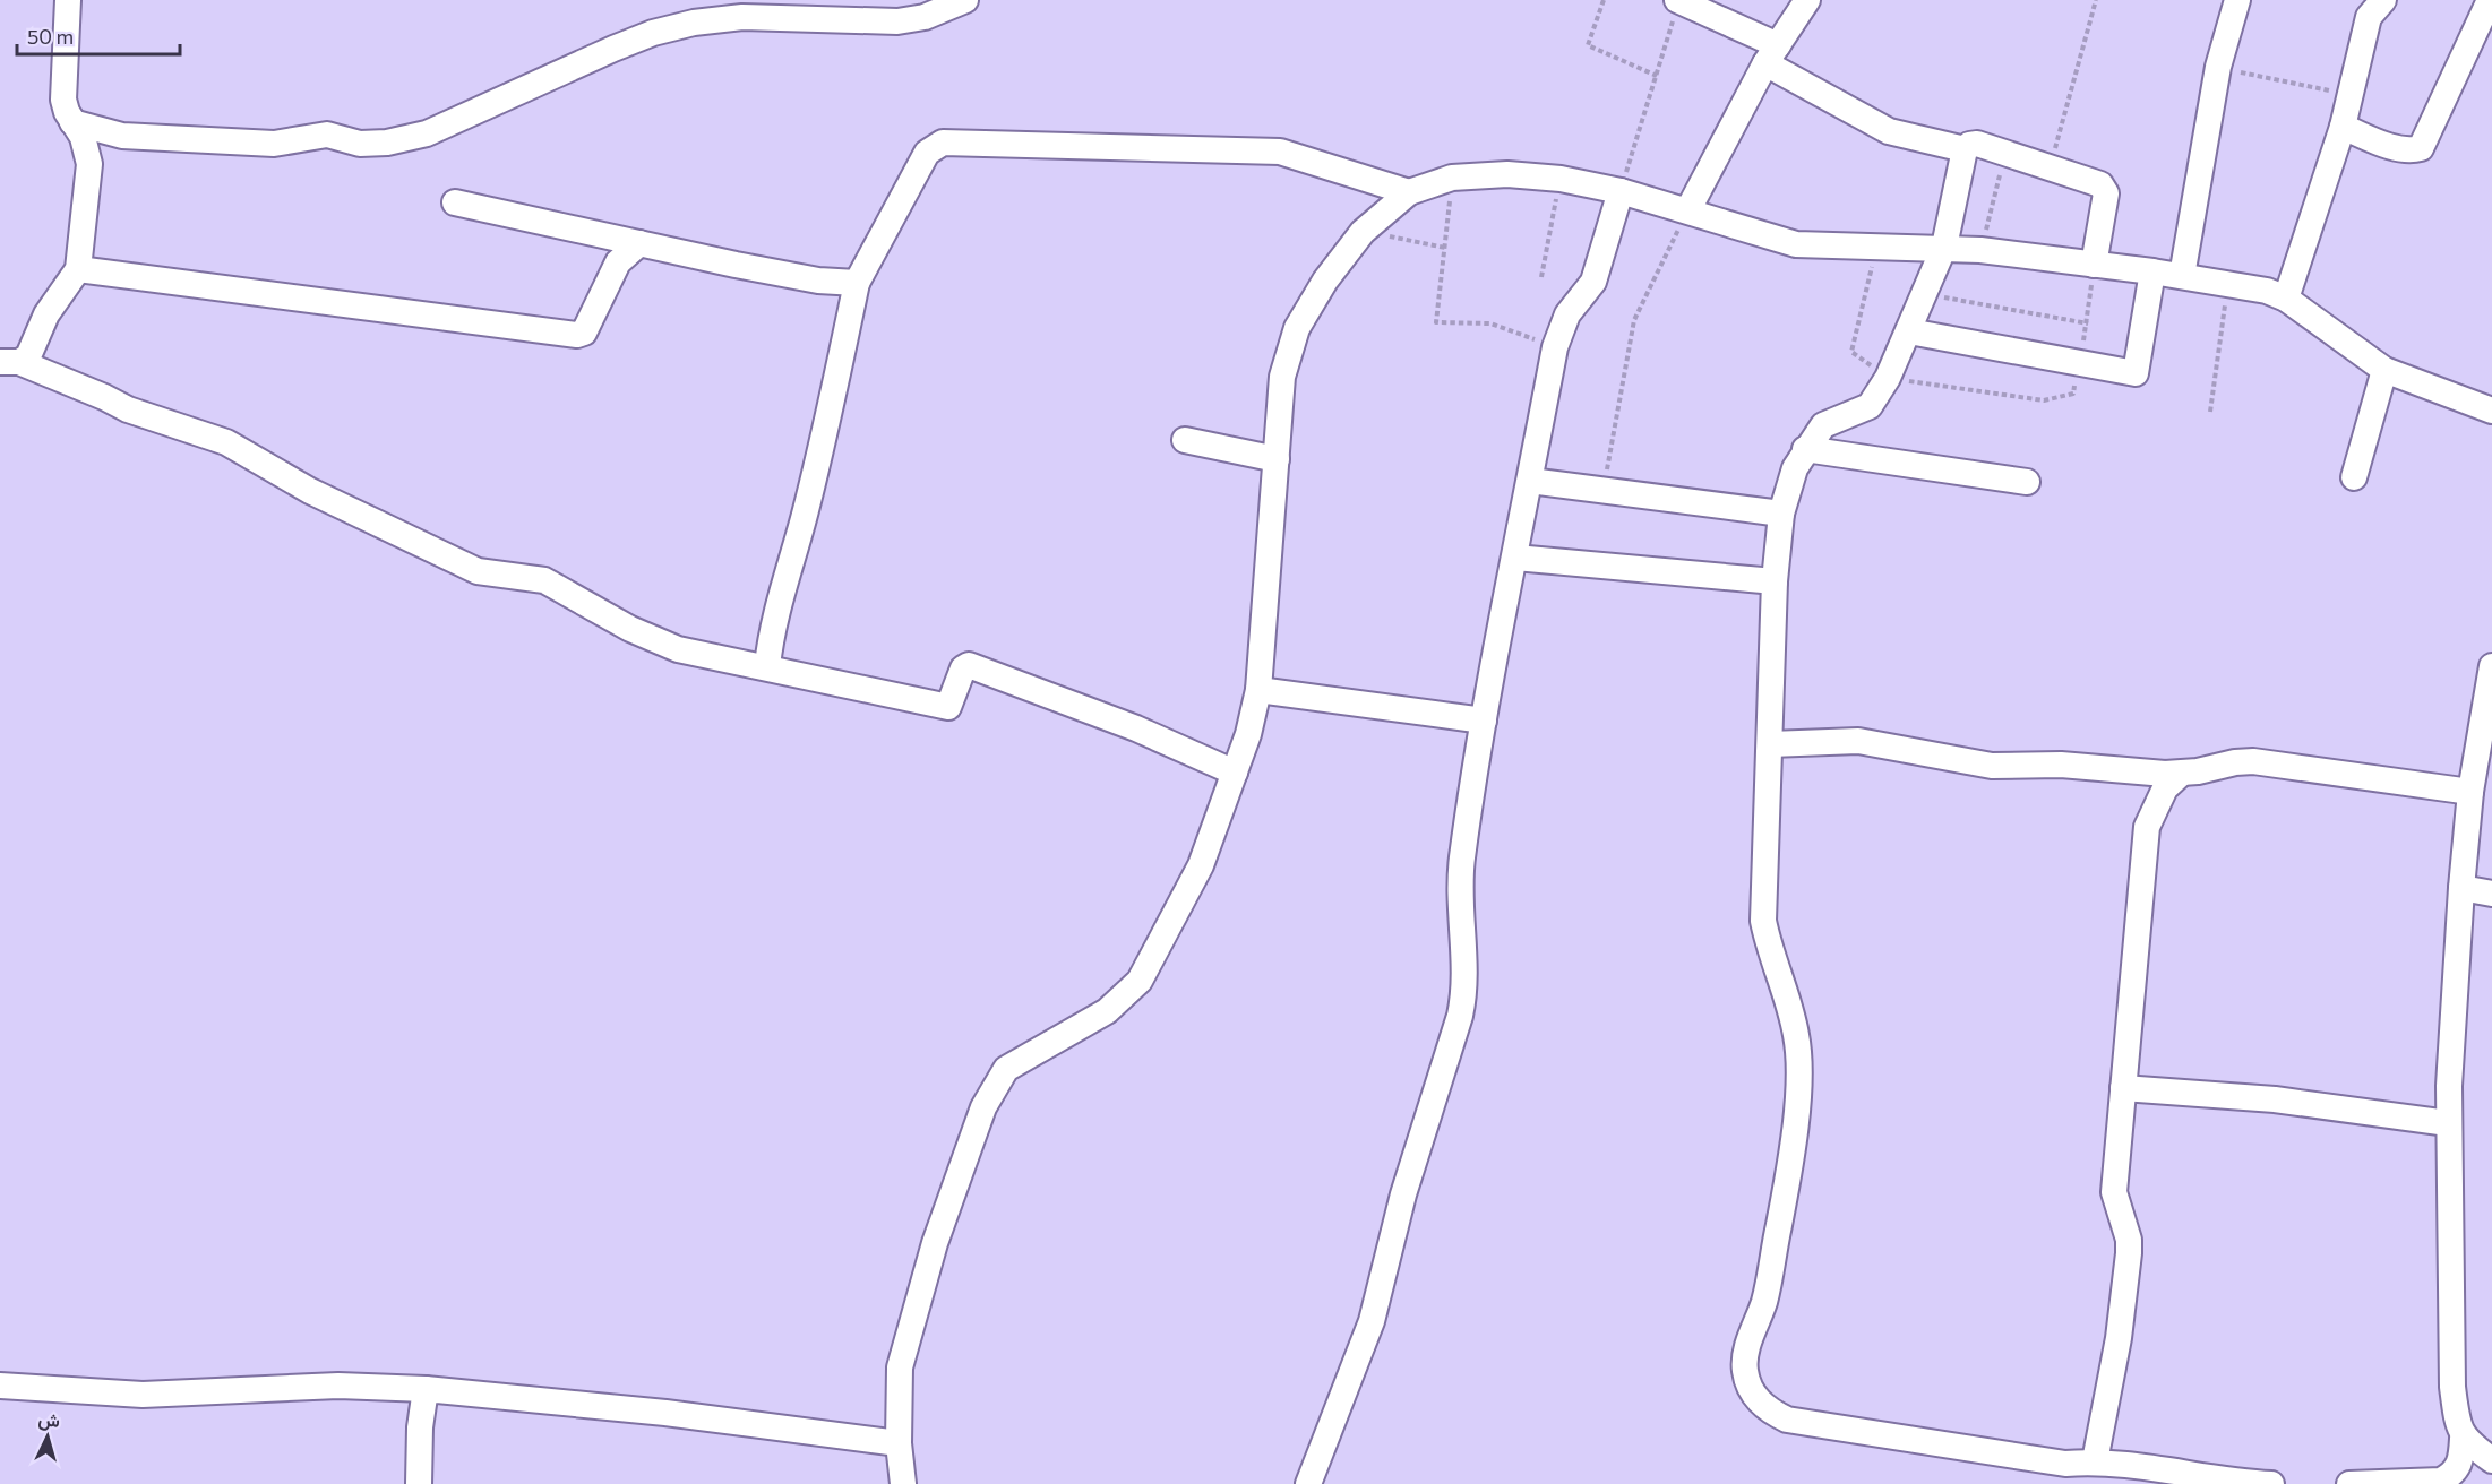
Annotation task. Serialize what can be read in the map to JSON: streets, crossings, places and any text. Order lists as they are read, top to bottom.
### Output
{
  "scale_bar": "50 m",
  "north": "top"
}
